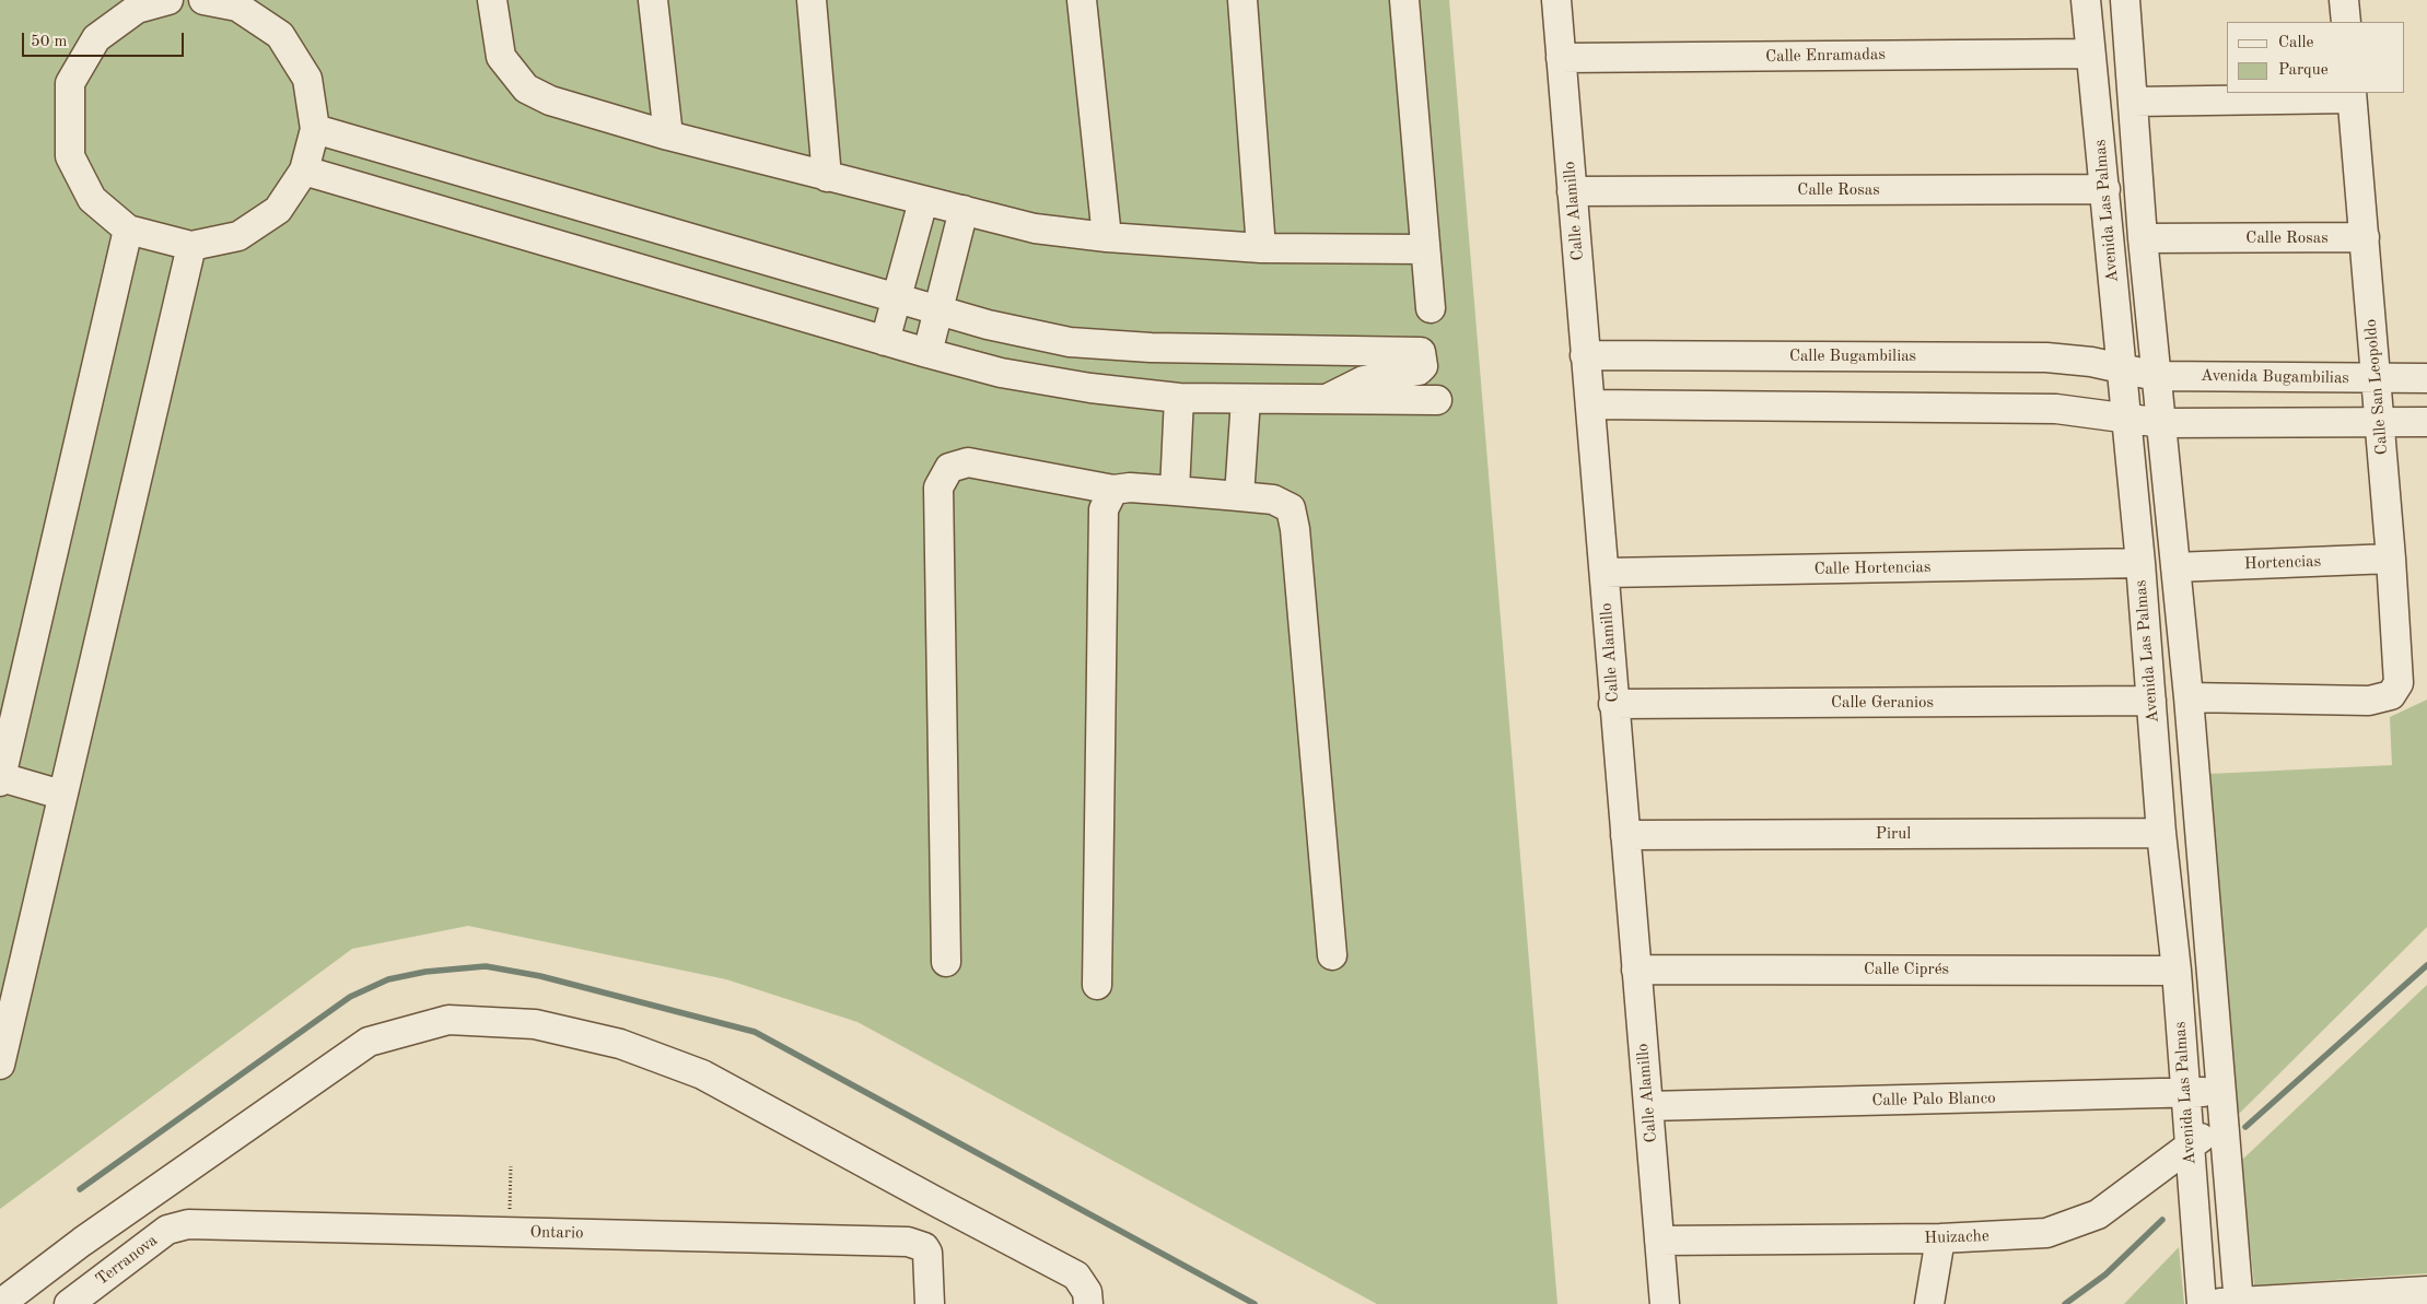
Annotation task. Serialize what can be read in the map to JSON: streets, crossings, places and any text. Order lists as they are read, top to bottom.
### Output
{
  "streets": {
    "street": [
      "Calle Enramadas",
      "Calle Rosas",
      "Calle Alamillo",
      "Avenida Las Palmas",
      "Calle Bugambilias",
      "Avenida Bugambilias",
      "Calle San Leopoldo",
      "Hortencias",
      "Calle Hortencias",
      "Calle Geranios",
      "Pirul",
      "Calle Ciprés",
      "Calle Palo Blanco",
      "Ontario",
      "Huizache",
      "Terranova"
    ]
  },
  "crossings": [
    ["Calle Enramadas", "Calle Alamillo"],
    ["Calle Enramadas", "Avenida Las Palmas"],
    ["Calle Rosas", "Calle Alamillo"],
    ["Calle Rosas", "Avenida Las Palmas"],
    ["Calle Rosas", "Calle San Leopoldo"],
    ["Calle Alamillo", "Calle Bugambilias"],
    ["Calle Alamillo", "Calle Hortencias"],
    ["Calle Alamillo", "Calle Geranios"],
    ["Calle Alamillo", "Pirul"],
    ["Calle Alamillo", "Calle Ciprés"],
    ["Calle Alamillo", "Calle Palo Blanco"],
    ["Calle Alamillo", "Huizache"],
    ["Avenida Las Palmas", "Calle Bugambilias"],
    ["Avenida Las Palmas", "Avenida Bugambilias"],
    ["Avenida Las Palmas", "Calle San Leopoldo"],
    ["Avenida Las Palmas", "Hortencias"],
    ["Avenida Las Palmas", "Calle Hortencias"],
    ["Avenida Las Palmas", "Calle Geranios"],
    ["Avenida Las Palmas", "Pirul"],
    ["Avenida Las Palmas", "Calle Ciprés"],
    ["Avenida Las Palmas", "Calle Palo Blanco"],
    ["Avenida Las Palmas", "Huizache"],
    ["Calle Bugambilias", "Avenida Bugambilias"],
    ["Avenida Bugambilias", "Calle San Leopoldo"],
    ["Calle San Leopoldo", "Hortencias"],
    ["Ontario", "Terranova"]
  ],
  "legend": ["Calle", "Parque"],
  "scale_bar": "50 m"
}
